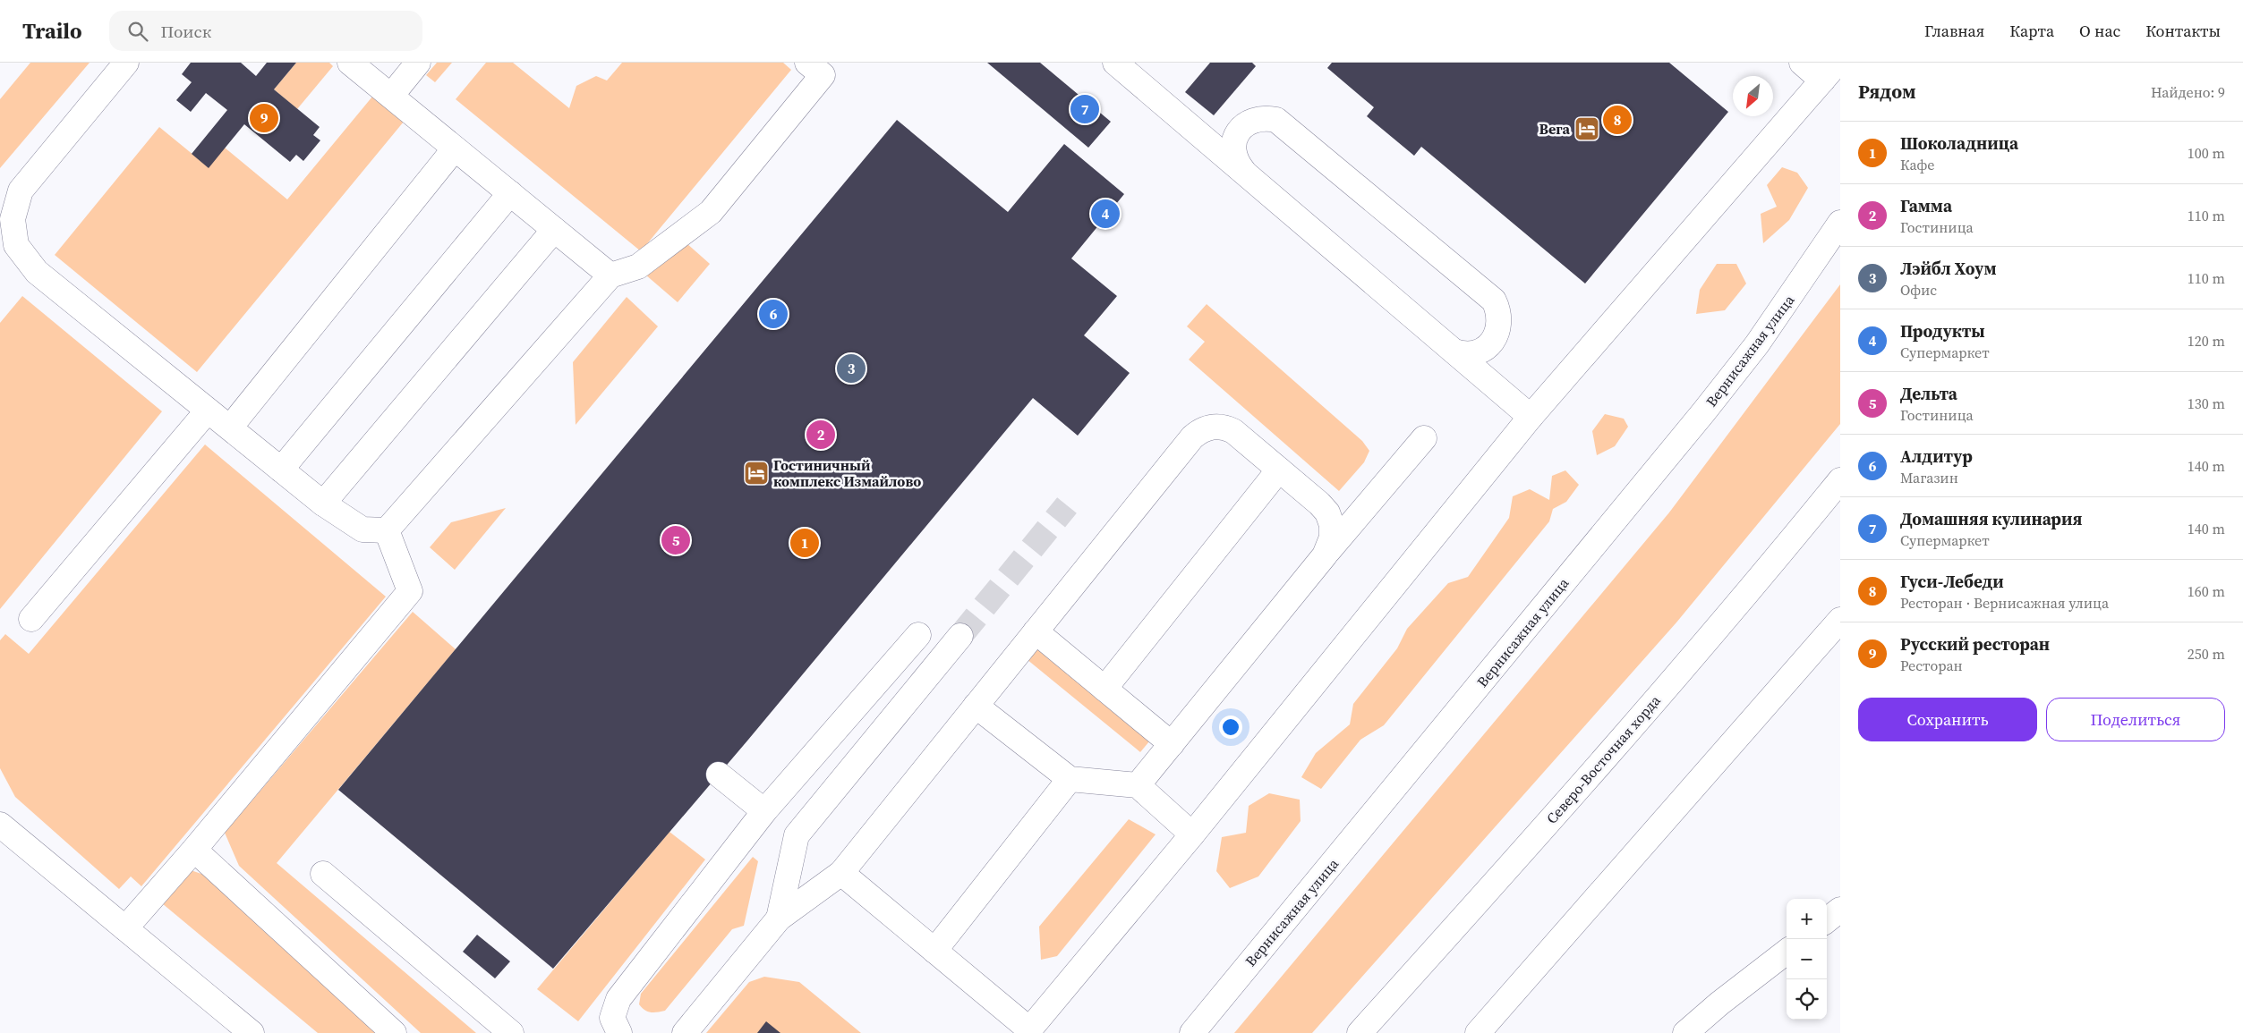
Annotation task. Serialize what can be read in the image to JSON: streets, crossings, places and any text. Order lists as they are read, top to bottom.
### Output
{
  "streets": {
    "main road": ["Вернисажная улица", "Северо-Восточная хорда"]
  },
  "places": {
    "hotel": ["Вега", "Гостиничный комплекс Измайлово"]
  },
  "north": "bottom left",
  "page": {
    "header": "Trailo",
    "search": "Поиск",
    "nav": [
      "Главная",
      "Карта",
      "О нас",
      "Контакты"
    ],
    "heading": ["Рядом", "Найдено: 9"],
    "pins": [
      "7",
      "9",
      "8",
      "4",
      "6",
      "3",
      "2",
      "5",
      "1"
    ],
    "list": [
      {
        "mark": "1",
        "name": "Шоколадница",
        "note": "Кафе",
        "value": "100 m"
      },
      {
        "mark": "2",
        "name": "Гамма",
        "note": "Гостиница",
        "value": "110 m"
      },
      {
        "mark": "3",
        "name": "Лэйбл Хоум",
        "note": "Офис",
        "value": "110 m"
      },
      {
        "mark": "4",
        "name": "Продукты",
        "note": "Супермаркет",
        "value": "120 m"
      },
      {
        "mark": "5",
        "name": "Дельта",
        "note": "Гостиница",
        "value": "130 m"
      },
      {
        "mark": "6",
        "name": "Алдитур",
        "note": "Магазин",
        "value": "140 m"
      },
      {
        "mark": "7",
        "name": "Домашняя кулинария",
        "note": "Супермаркет",
        "value": "140 m"
      },
      {
        "mark": "8",
        "name": "Гуси-Лебеди",
        "note": "Ресторан · Вернисажная улица",
        "value": "160 m"
      },
      {
        "mark": "9",
        "name": "Русский ресторан",
        "note": "Ресторан",
        "value": "250 m"
      }
    ],
    "buttons": ["Сохранить", "Поделиться"],
    "map_buttons": ["+", "−"]
  }
}
